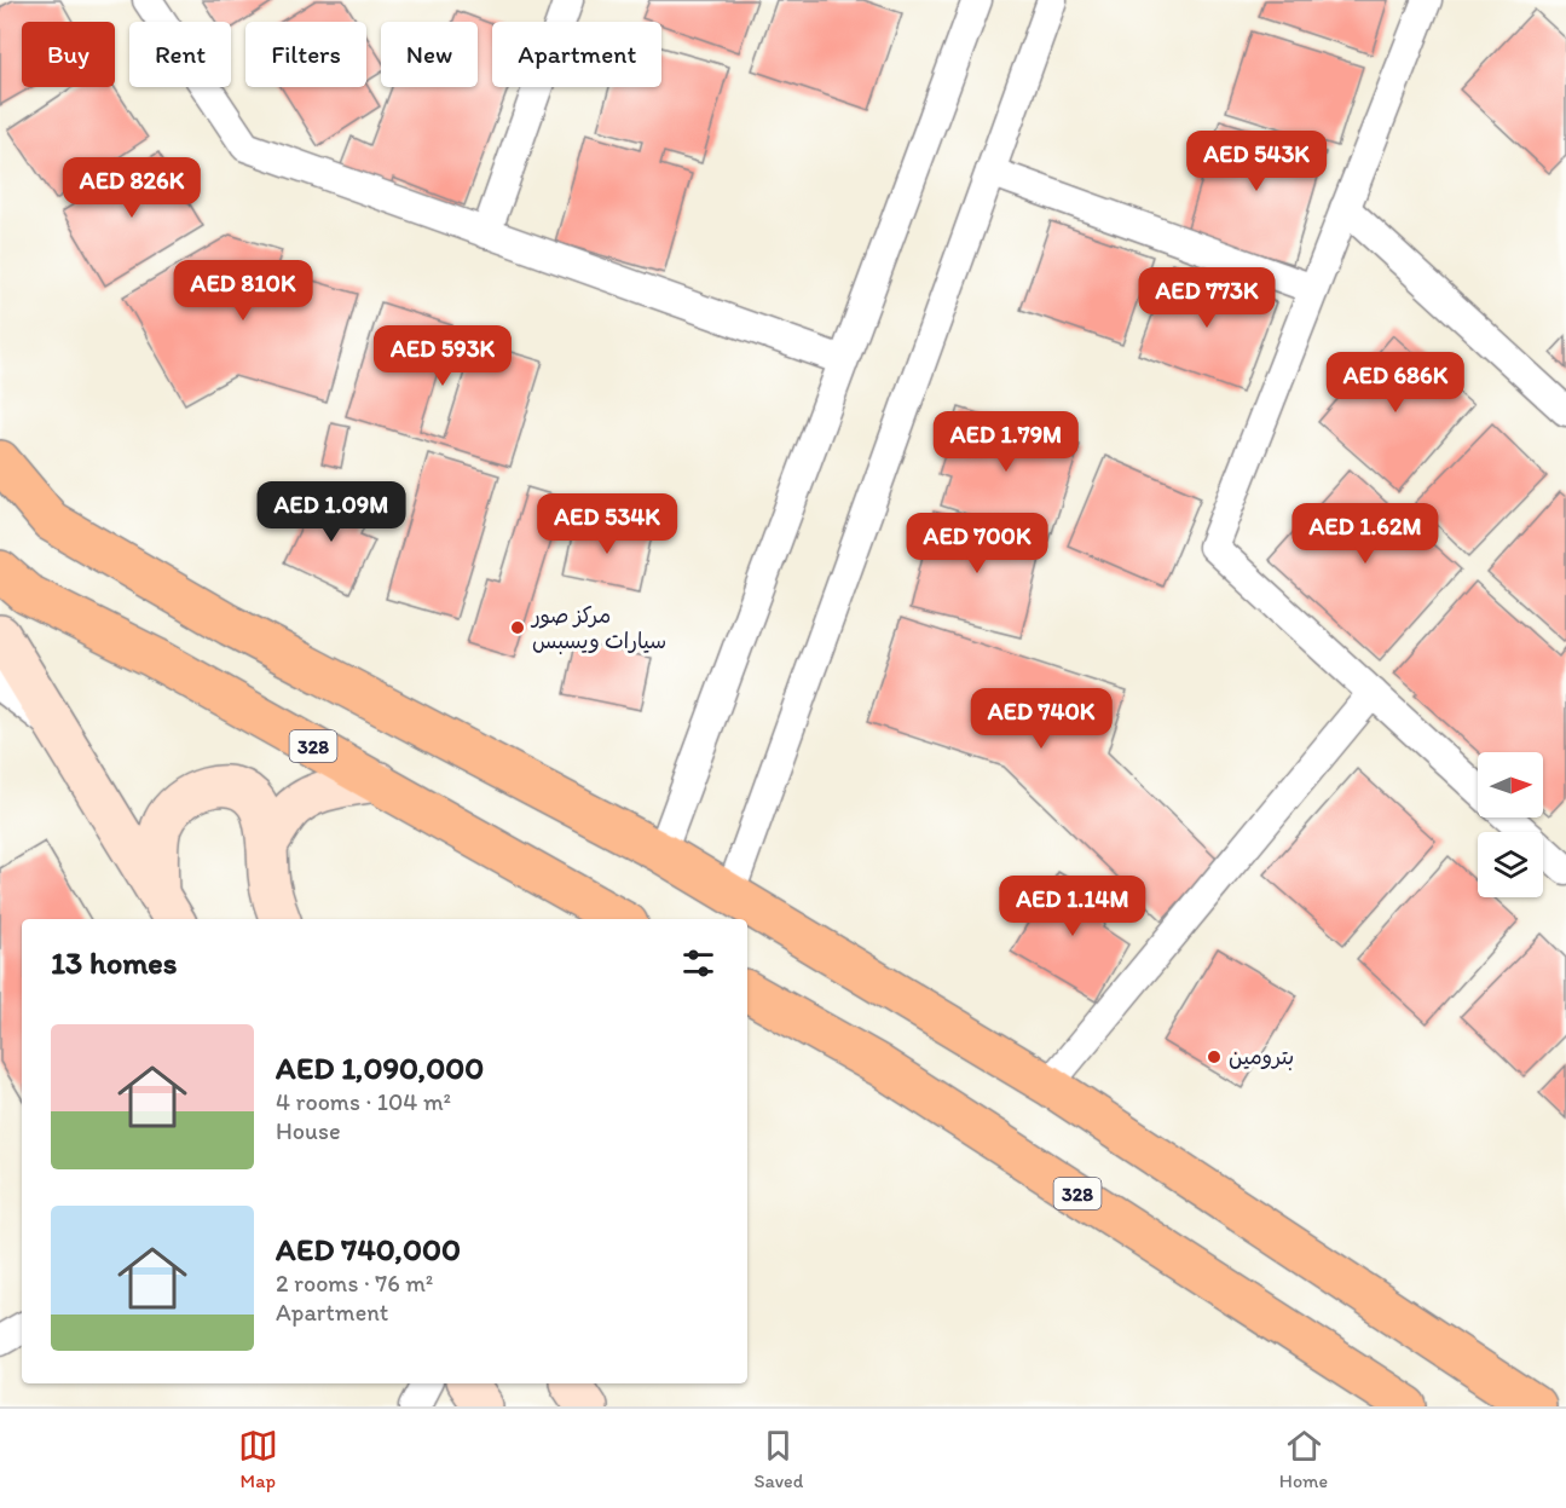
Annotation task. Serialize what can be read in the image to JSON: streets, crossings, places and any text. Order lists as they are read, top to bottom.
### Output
{
  "streets": {
    "main road": ["328"]
  },
  "places": ["مركز صور سيارات ويسبس", "بترومين"],
  "north": "right",
  "page": {
    "chip": [
      "Buy",
      "Rent",
      "Filters",
      "New",
      "Apartment"
    ],
    "price": [
      "AED 543K",
      "AED 826K",
      "AED 810K",
      "AED 773K",
      "AED 593K",
      "AED 686K",
      "AED 1.79M",
      "AED 1.09M",
      "AED 534K",
      "AED 1.62M",
      "AED 700K",
      "AED 740K",
      "AED 1.14M"
    ],
    "heading": "13 homes",
    "list": [
      {
        "name": "AED 1,090,000",
        "note": "4 rooms · 104 m² · House"
      },
      {
        "name": "AED 740,000",
        "note": "2 rooms · 76 m² · Apartment"
      }
    ],
    "tabs": ["Map", "Saved", "Home"]
  }
}
